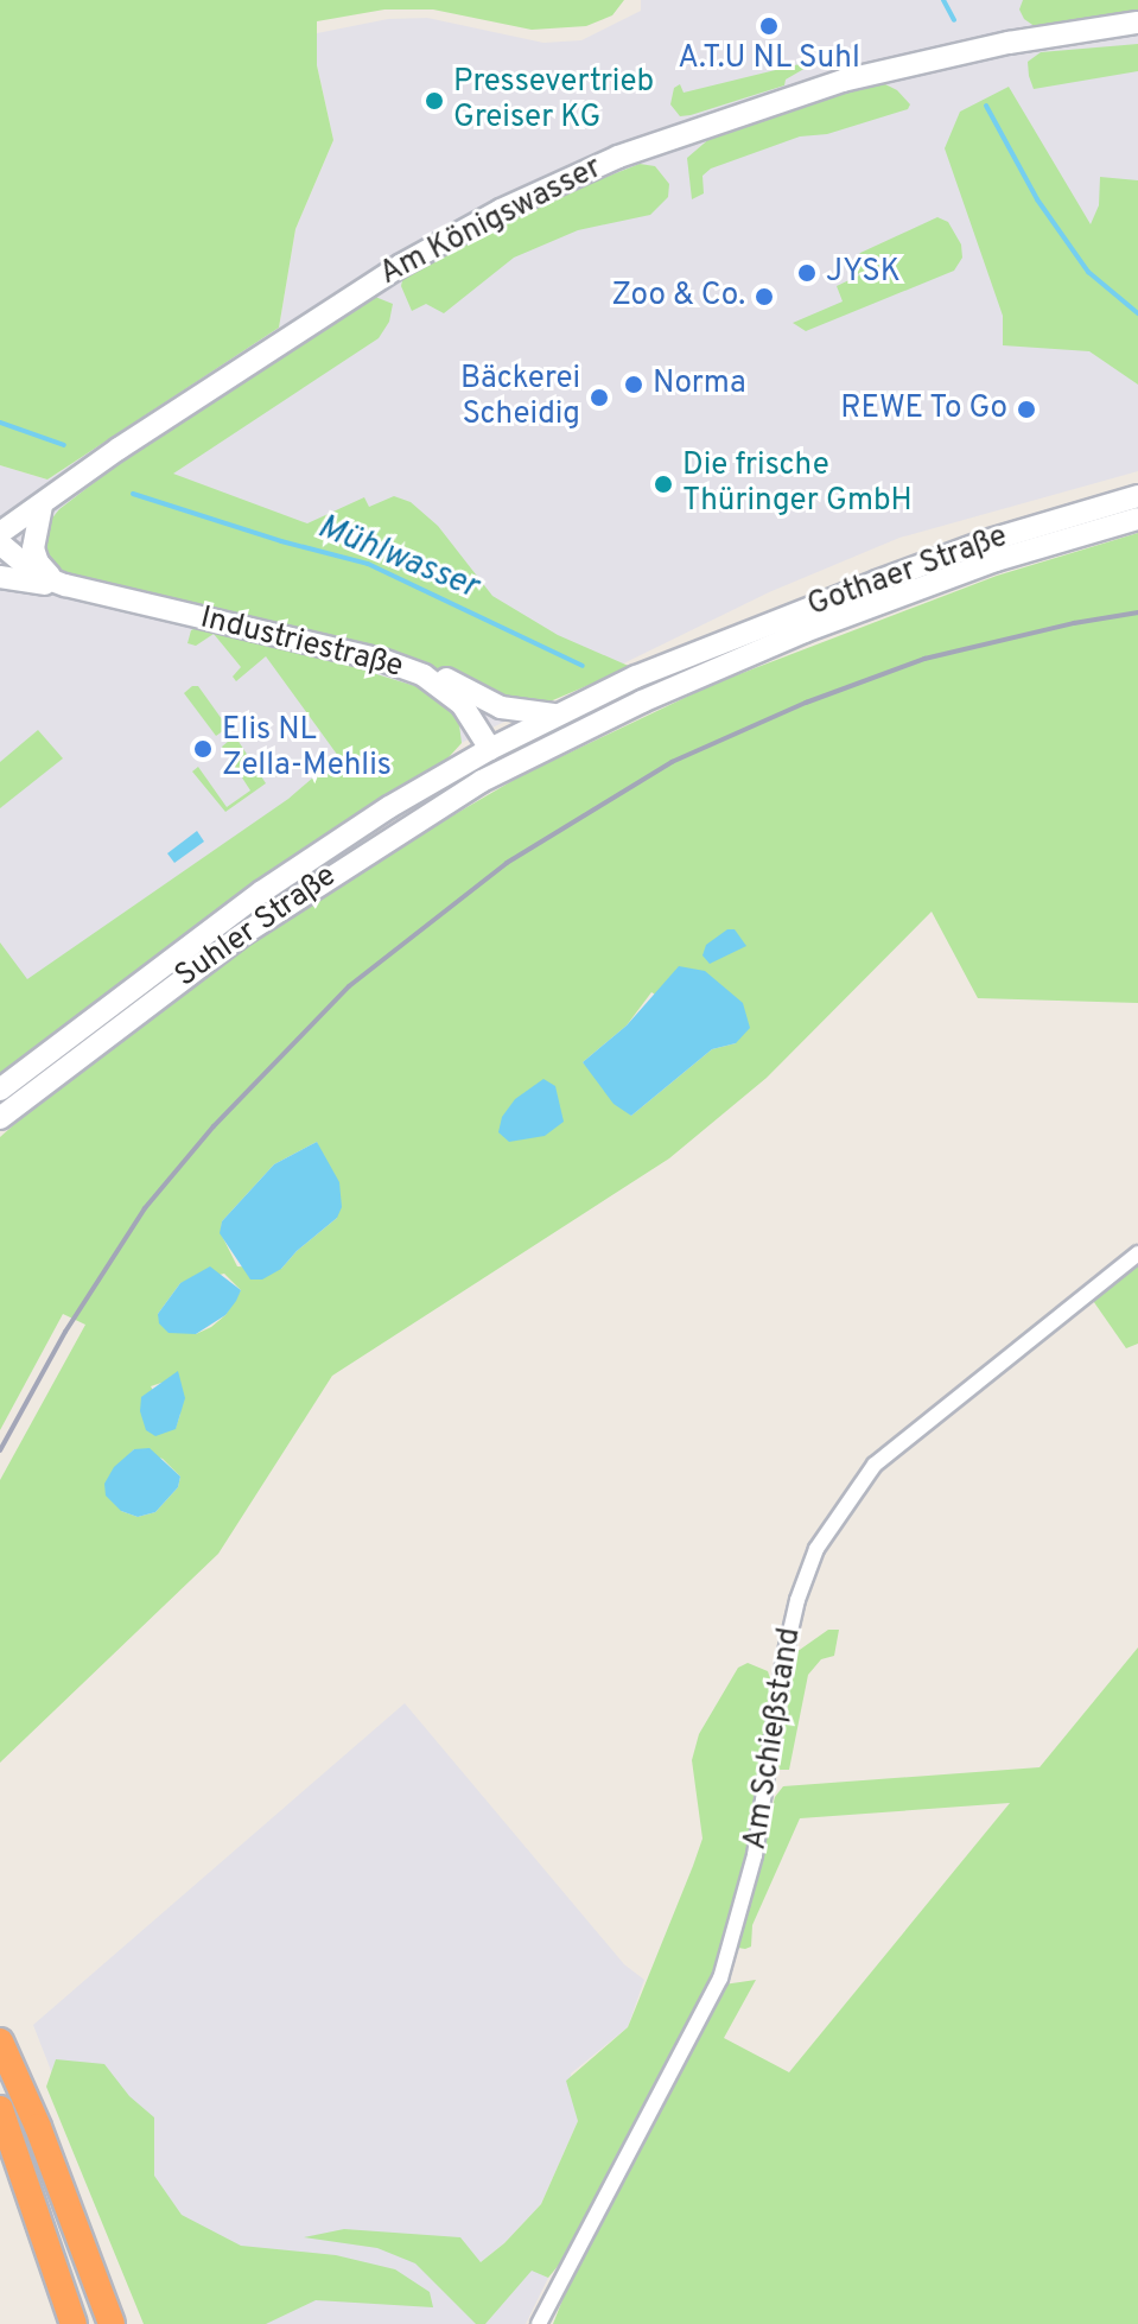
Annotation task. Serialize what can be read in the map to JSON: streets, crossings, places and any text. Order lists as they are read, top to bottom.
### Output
{
  "streets": {
    "main road": [
      "Am Königswasser",
      "Gothaer Straße",
      "Industriestraße",
      "Suhler Straße"
    ],
    "street": ["Am Schießstand"]
  },
  "crossings": [
    ["Am Königswasser", "Industriestraße"],
    ["Gothaer Straße", "Suhler Straße"],
    ["Industriestraße", "Suhler Straße"]
  ],
  "water": ["Mühlwasser"],
  "places": [
    "A.T.U NL Suhl",
    "Pressevertrieb Greiser KG",
    "JYSK",
    "Zoo & Co.",
    "Norma",
    "Bäckerei Scheidig",
    "REWE To Go",
    "Die frische Thüringer GmbH",
    "Elis NL Zella-Mehlis"
  ]
}
